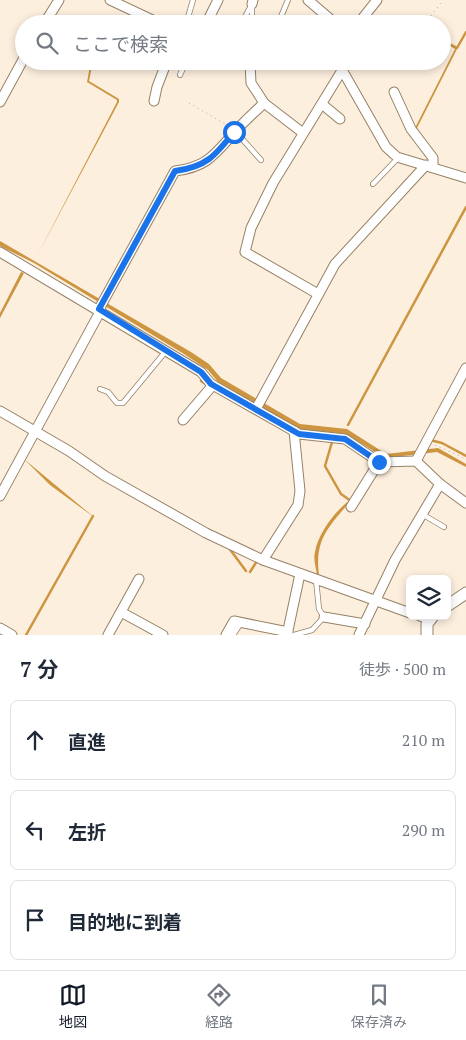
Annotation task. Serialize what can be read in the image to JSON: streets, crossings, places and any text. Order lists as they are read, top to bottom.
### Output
{
  "page": {
    "search": "ここで検索",
    "heading": ["7 分", "徒歩 · 500 m"],
    "list": [
      ["直進", "210 m"],
      ["左折", "290 m"],
      "目的地に到着"
    ],
    "nav": ["地図", "経路", "保存済み"]
  }
}
